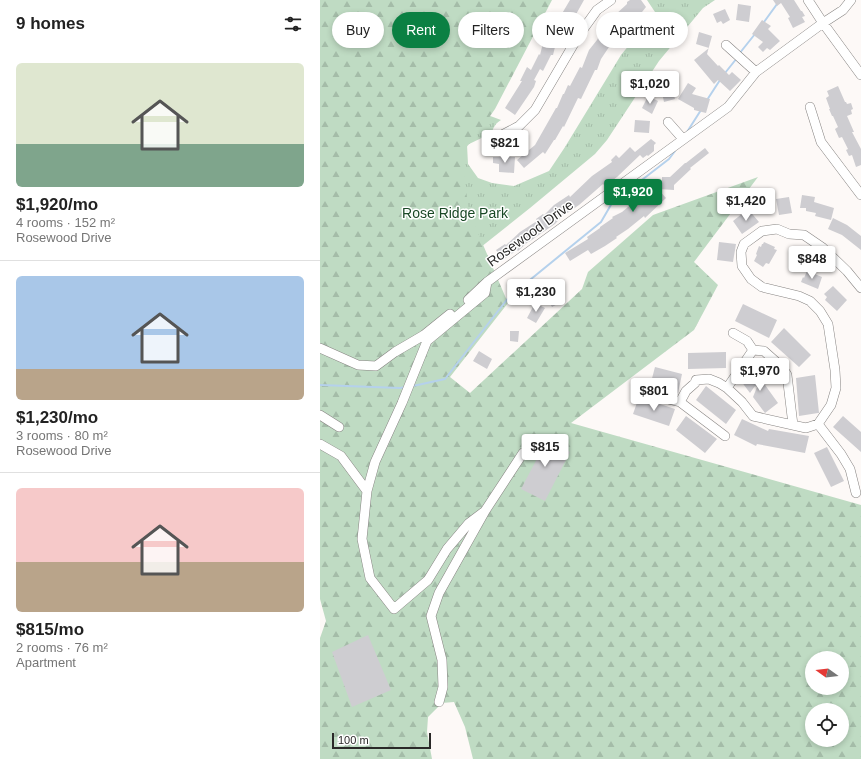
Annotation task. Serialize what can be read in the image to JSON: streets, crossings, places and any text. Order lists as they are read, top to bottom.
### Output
{
  "streets": {
    "street": ["Rosewood Drive"]
  },
  "parks": ["Rose Ridge Park"],
  "scale_bar": "100 m",
  "north": "left",
  "page": {
    "heading": "9 homes",
    "chip": [
      "Buy",
      "Rent",
      "Filters",
      "New",
      "Apartment"
    ],
    "list": [
      {
        "name": "$1,920/mo",
        "note": "4 rooms · 152 m² · Rosewood Drive"
      },
      {
        "name": "$1,230/mo",
        "note": "3 rooms · 80 m² · Rosewood Drive"
      },
      {
        "name": "$815/mo",
        "note": "2 rooms · 76 m² · Apartment"
      }
    ],
    "price": [
      "$1,020",
      "$821",
      "$1,920",
      "$1,420",
      "$848",
      "$1,230",
      "$1,970",
      "$801",
      "$815"
    ],
    "scale": "100 m"
  }
}
